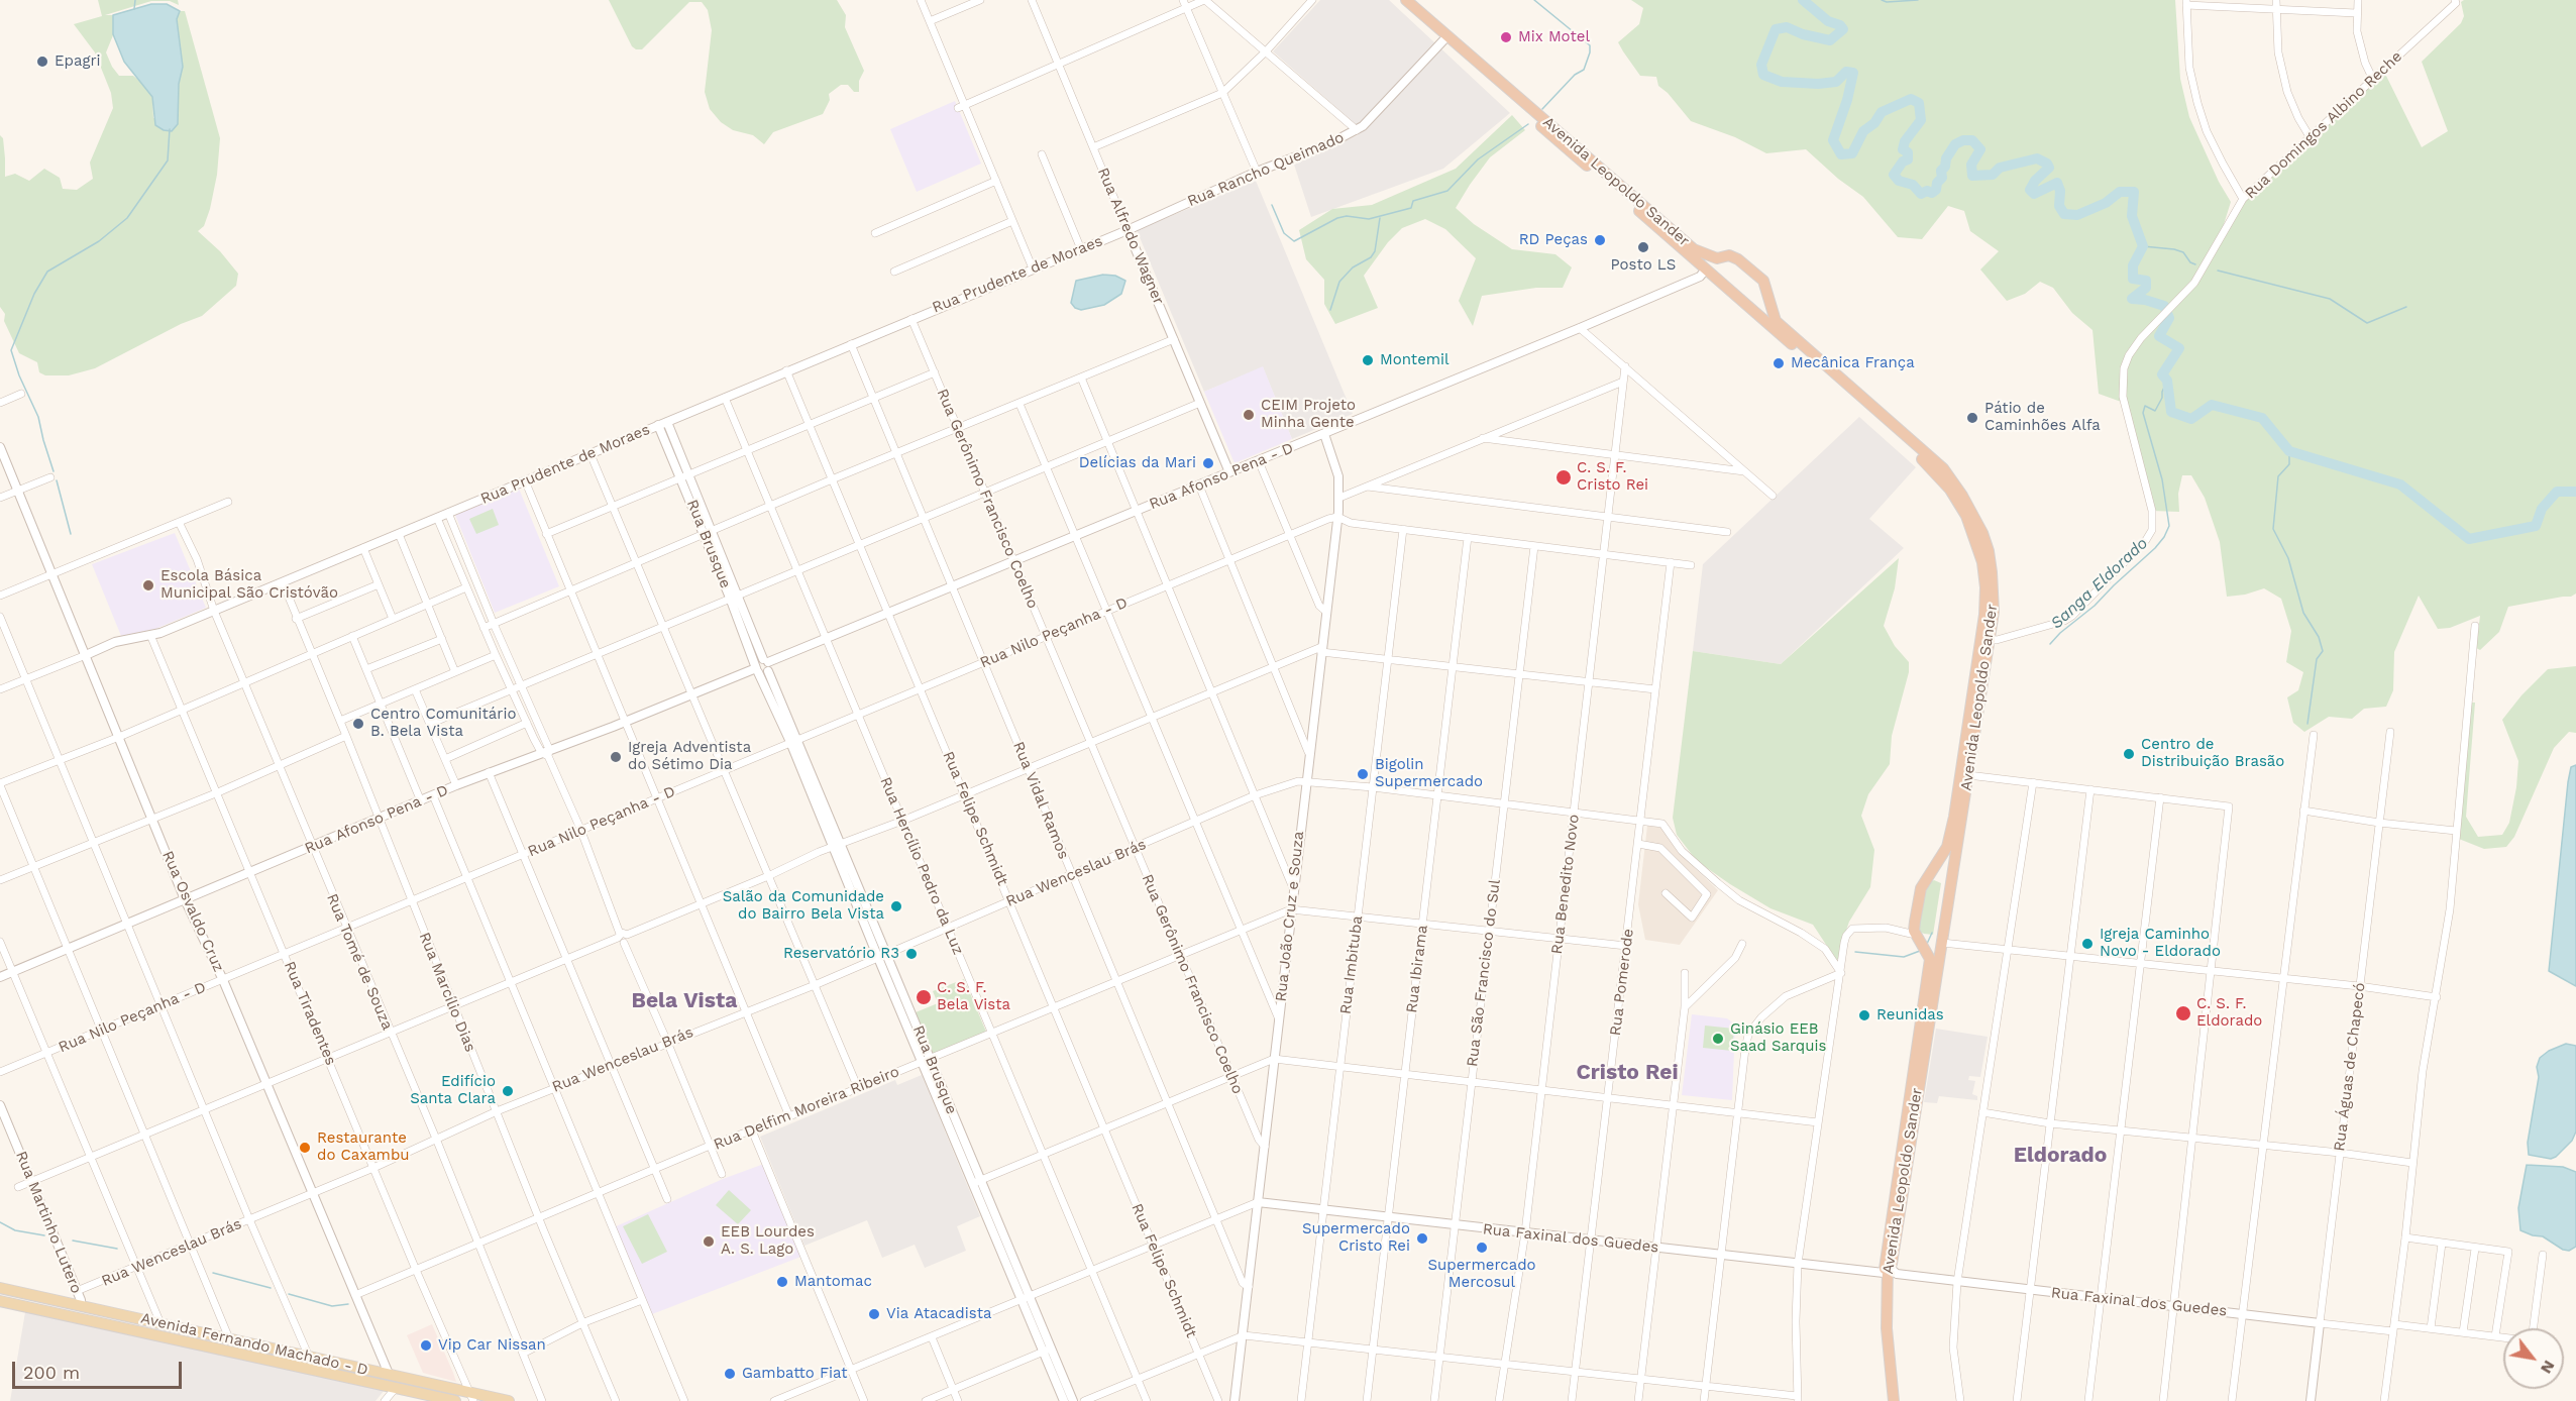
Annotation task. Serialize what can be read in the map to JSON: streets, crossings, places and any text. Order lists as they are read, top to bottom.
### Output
{
  "streets": {
    "highway": ["Avenida Leopoldo Sander"],
    "main road": ["Avenida Fernando Machado - D"],
    "street": [
      "Rua Domingos Albino Reche",
      "Rua Rancho Queimado",
      "Rua Alfredo Wagner",
      "Rua Prudente de Moraes",
      "Rua Afonso Pena - D",
      "Rua Gerônimo Francisco Coelho",
      "Rua Brusque",
      "Rua Nilo Peçanha - D",
      "Rua Vidal Ramos",
      "Rua Felipe Schmidt",
      "Rua Hercílio Pedro da Luz",
      "Rua Wenceslau Brás",
      "Rua Benedito Novo",
      "Rua Osvaldo Cruz",
      "Rua João Cruz e Souza",
      "Rua Tomé de Souza",
      "Rua Imbituba",
      "Rua Ibirama",
      "Rua São Francisco do Sul",
      "Rua Pomerode",
      "Rua Marcílio Dias",
      "Rua Tiradentes",
      "Rua Águas de Chapecó",
      "Rua Delfim Moreira Ribeiro",
      "Rua Martinho Lutero",
      "Rua Faxinal dos Guedes"
    ]
  },
  "crossings": [
    ["Rua Domingos Albino Reche", "Avenida Leopoldo Sander"],
    ["Rua Rancho Queimado", "Avenida Leopoldo Sander"],
    ["Rua Rancho Queimado", "Rua Alfredo Wagner"],
    ["Rua Rancho Queimado", "Rua Prudente de Moraes"],
    ["Avenida Leopoldo Sander", "Rua Afonso Pena - D"],
    ["Avenida Leopoldo Sander", "Rua Faxinal dos Guedes"],
    ["Rua Alfredo Wagner", "Rua Prudente de Moraes"],
    ["Rua Alfredo Wagner", "Rua Afonso Pena - D"],
    ["Rua Prudente de Moraes", "Rua Gerônimo Francisco Coelho"],
    ["Rua Prudente de Moraes", "Rua Brusque"],
    ["Rua Prudente de Moraes", "Rua Vidal Ramos"],
    ["Rua Prudente de Moraes", "Rua Felipe Schmidt"],
    ["Rua Prudente de Moraes", "Rua Hercílio Pedro da Luz"],
    ["Rua Prudente de Moraes", "Rua Osvaldo Cruz"],
    ["Rua Prudente de Moraes", "Rua Tomé de Souza"],
    ["Rua Prudente de Moraes", "Rua Marcílio Dias"],
    ["Rua Prudente de Moraes", "Rua Tiradentes"],
    ["Rua Afonso Pena - D", "Rua Gerônimo Francisco Coelho"],
    ["Rua Afonso Pena - D", "Rua Brusque"],
    ["Rua Afonso Pena - D", "Rua Vidal Ramos"],
    ["Rua Afonso Pena - D", "Rua Felipe Schmidt"],
    ["Rua Afonso Pena - D", "Rua Hercílio Pedro da Luz"],
    ["Rua Afonso Pena - D", "Rua Osvaldo Cruz"],
    ["Rua Afonso Pena - D", "Rua João Cruz e Souza"],
    ["Rua Afonso Pena - D", "Rua Tomé de Souza"],
    ["Rua Afonso Pena - D", "Rua Marcílio Dias"],
    ["Rua Afonso Pena - D", "Rua Tiradentes"],
    ["Rua Gerônimo Francisco Coelho", "Rua Nilo Peçanha - D"],
    ["Rua Gerônimo Francisco Coelho", "Rua Wenceslau Brás"],
    ["Rua Gerônimo Francisco Coelho", "Rua João Cruz e Souza"],
    ["Rua Gerônimo Francisco Coelho", "Rua Delfim Moreira Ribeiro"],
    ["Rua Brusque", "Rua Nilo Peçanha - D"],
    ["Rua Brusque", "Rua Wenceslau Brás"],
    ["Rua Brusque", "Rua Delfim Moreira Ribeiro"],
    ["Rua Nilo Peçanha - D", "Rua Vidal Ramos"],
    ["Rua Nilo Peçanha - D", "Rua Felipe Schmidt"],
    ["Rua Nilo Peçanha - D", "Rua Hercílio Pedro da Luz"],
    ["Rua Nilo Peçanha - D", "Rua Osvaldo Cruz"],
    ["Rua Nilo Peçanha - D", "Rua João Cruz e Souza"],
    ["Rua Nilo Peçanha - D", "Rua Tomé de Souza"],
    ["Rua Nilo Peçanha - D", "Rua Marcílio Dias"],
    ["Rua Nilo Peçanha - D", "Rua Tiradentes"],
    ["Rua Vidal Ramos", "Rua Wenceslau Brás"],
    ["Rua Vidal Ramos", "Rua João Cruz e Souza"],
    ["Rua Vidal Ramos", "Rua Delfim Moreira Ribeiro"],
    ["Rua Felipe Schmidt", "Rua Wenceslau Brás"],
    ["Rua Felipe Schmidt", "Rua Delfim Moreira Ribeiro"],
    ["Rua Hercílio Pedro da Luz", "Rua Wenceslau Brás"],
    ["Rua Hercílio Pedro da Luz", "Rua Delfim Moreira Ribeiro"],
    ["Rua Wenceslau Brás", "Rua Osvaldo Cruz"],
    ["Rua Wenceslau Brás", "Rua João Cruz e Souza"],
    ["Rua Wenceslau Brás", "Rua Tomé de Souza"],
    ["Rua Wenceslau Brás", "Rua Marcílio Dias"],
    ["Rua Wenceslau Brás", "Rua Tiradentes"],
    ["Rua Wenceslau Brás", "Rua Martinho Lutero"],
    ["Rua Benedito Novo", "Rua Faxinal dos Guedes"],
    ["Rua Osvaldo Cruz", "Rua Delfim Moreira Ribeiro"],
    ["Rua Osvaldo Cruz", "Avenida Fernando Machado - D"],
    ["Rua João Cruz e Souza", "Rua Delfim Moreira Ribeiro"],
    ["Rua João Cruz e Souza", "Rua Faxinal dos Guedes"],
    ["Rua Tomé de Souza", "Rua Delfim Moreira Ribeiro"],
    ["Rua Imbituba", "Rua Faxinal dos Guedes"],
    ["Rua Ibirama", "Rua Faxinal dos Guedes"],
    ["Rua São Francisco do Sul", "Rua Faxinal dos Guedes"],
    ["Rua Pomerode", "Rua Faxinal dos Guedes"],
    ["Rua Marcílio Dias", "Rua Delfim Moreira Ribeiro"],
    ["Rua Tiradentes", "Rua Delfim Moreira Ribeiro"],
    ["Rua Tiradentes", "Avenida Fernando Machado - D"],
    ["Rua Águas de Chapecó", "Rua Faxinal dos Guedes"],
    ["Rua Martinho Lutero", "Avenida Fernando Machado - D"]
  ],
  "districts": ["Bela Vista", "Cristo Rei", "Eldorado"],
  "water": ["Sanga Eldorado"],
  "places": [
    "Mix Motel",
    "Epagri",
    "RD Peças",
    "Posto LS",
    "Montemil",
    "Mecânica França",
    "CEIM Projeto Minha Gente",
    "Pátio de Caminhões Alfa",
    "Delícias da Mari",
    "C. S. F. Cristo Rei",
    "Escola Básica Municipal São Cristóvão",
    "Centro Comunitário B. Bela Vista",
    "Centro de Distribuição Brasão",
    "Igreja Adventista do Sétimo Dia",
    "Bigolin Supermercado",
    "Salão da Comunidade do Bairro Bela Vista",
    "Igreja Caminho Novo - Eldorado",
    "Reservatório R3",
    "C. S. F. Bela Vista",
    "C. S. F. Eldorado",
    "Reunidas",
    "Ginásio EEB Saad Sarquis",
    "Edifício Santa Clara",
    "Restaurante do Caxambu",
    "Supermercado Cristo Rei",
    "EEB Lourdes A. S. Lago",
    "Supermercado Mercosul",
    "Mantomac",
    "Via Atacadista",
    "Vip Car Nissan",
    "Gambatto Fiat"
  ],
  "scale_bar": "200 m",
  "north": "bottom right"
}
